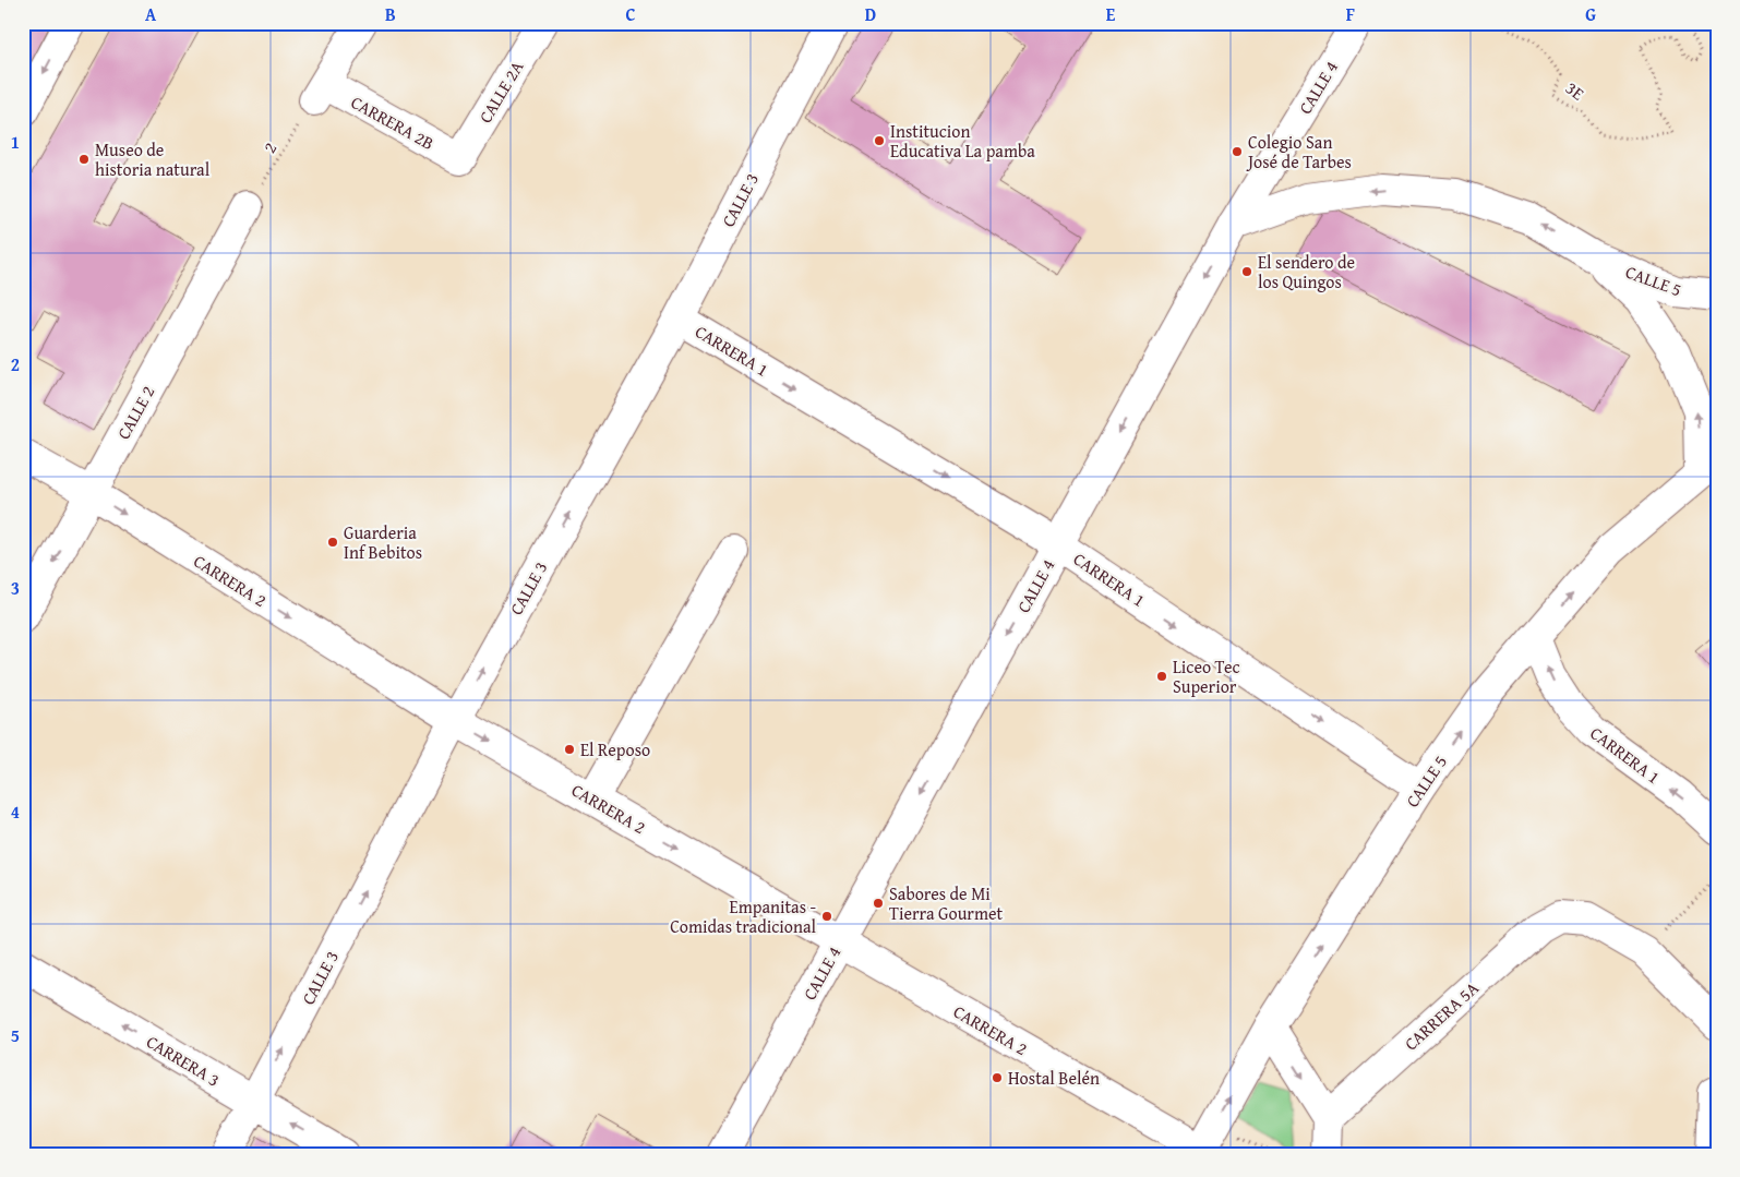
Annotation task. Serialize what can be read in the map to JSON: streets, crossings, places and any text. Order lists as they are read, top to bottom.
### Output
{
  "streets": {
    "street": [
      "CALLE 4",
      "CALLE 2A",
      "CARRERA 2B",
      "CALLE 3",
      "CALLE 5",
      "CARRERA 1",
      "CALLE 2",
      "CARRERA 2",
      "CARRERA 5A",
      "CARRERA 3"
    ],
    "path": ["3E", "2"]
  },
  "crossings": [
    ["CALLE 4", "CARRERA 1"],
    ["CALLE 4", "CARRERA 2"],
    ["CALLE 2A", "CARRERA 2B"],
    ["CARRERA 2B", "2"],
    ["2", "CALLE 2"],
    ["CALLE 3", "CARRERA 1"],
    ["CALLE 3", "CARRERA 2"],
    ["CALLE 3", "CARRERA 3"],
    ["CALLE 5", "CARRERA 1"],
    ["CALLE 5", "CARRERA 2"],
    ["CALLE 2", "CARRERA 2"]
  ],
  "one_way": [
    "CALLE 4",
    "CALLE 5",
    "CARRERA 2",
    "CARRERA 3"
  ],
  "places": [
    "Institucion Educativa La pamba",
    "Colegio San José de Tarbes",
    "Museo de historia natural",
    "El sendero de los Quingos",
    "Guarderia Inf Bebitos",
    "Liceo Tec Superior",
    "El Reposo",
    "Sabores de Mi Tierra Gourmet",
    "Empanitas - Comidas tradicional",
    "Hostal Belén"
  ],
  "grid": {
    "columns": [
      "A",
      "B",
      "C",
      "D",
      "E",
      "F",
      "G"
    ],
    "rows": [
      "1",
      "2",
      "3",
      "4",
      "5"
    ]
  }
}
